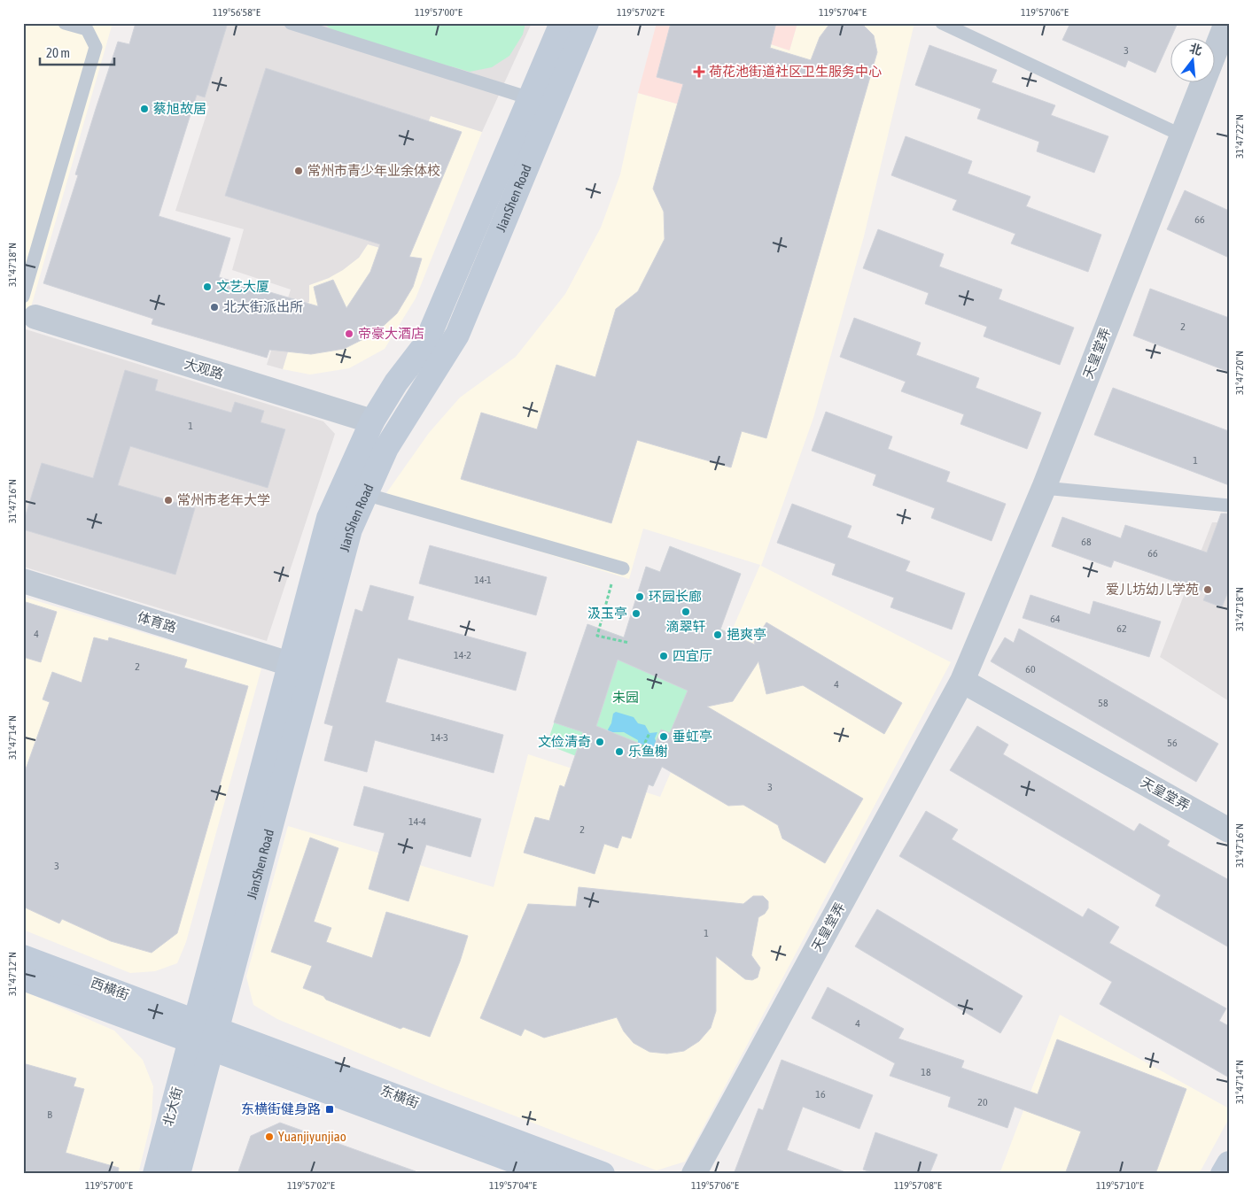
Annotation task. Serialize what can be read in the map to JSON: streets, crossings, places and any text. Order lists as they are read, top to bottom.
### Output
{
  "streets": {
    "main road": [
      "JianShen Road",
      "西横街",
      "东横街",
      "北大街"
    ],
    "street": ["天皇堂弄", "大观路", "体育路"]
  },
  "crossings": [
    ["JianShen Road", "大观路"],
    ["JianShen Road", "体育路"],
    ["JianShen Road", "西横街"],
    ["JianShen Road", "东横街"],
    ["JianShen Road", "北大街"],
    ["西横街", "东横街"],
    ["西横街", "北大街"],
    ["东横街", "北大街"]
  ],
  "parks": ["未园"],
  "places": {
    "health": ["荷花池街道社区卫生服务中心"],
    "other": [
      "蔡旭故居",
      "常州市青少年业余体校",
      "文艺大厦",
      "北大街派出所",
      "帝豪大酒店",
      "常州市老年大学",
      "爱儿坊幼儿学苑",
      "环园长廊",
      "滴翠轩",
      "汲玉亭",
      "挹爽亭",
      "四宜厅",
      "垂虹亭",
      "文俭清奇",
      "乐鱼榭",
      "Yuanjiyunjiao"
    ],
    "transit": ["东横街健身路"]
  },
  "house_numbers": [
    "3",
    "66",
    "2",
    "1",
    "1",
    "68",
    "66",
    "14-1",
    "64",
    "62",
    "4",
    "14-2",
    "2",
    "60",
    "4",
    "58",
    "14-3",
    "56",
    "3",
    "14-4",
    "2",
    "3",
    "1",
    "4",
    "18",
    "16",
    "20",
    "B"
  ],
  "scale_bar": "20 m",
  "north": "top",
  "coordinates": [
    "119°56'58\"E",
    "119°57'00\"E",
    "119°57'02\"E",
    "119°57'04\"E",
    "119°57'06\"E",
    "31°47'22\"N",
    "31°47'18\"N",
    "31°47'20\"N",
    "31°47'16\"N",
    "31°47'14\"N",
    "31°47'12\"N",
    "119°57'08\"E",
    "119°57'10\"E"
  ]
}
